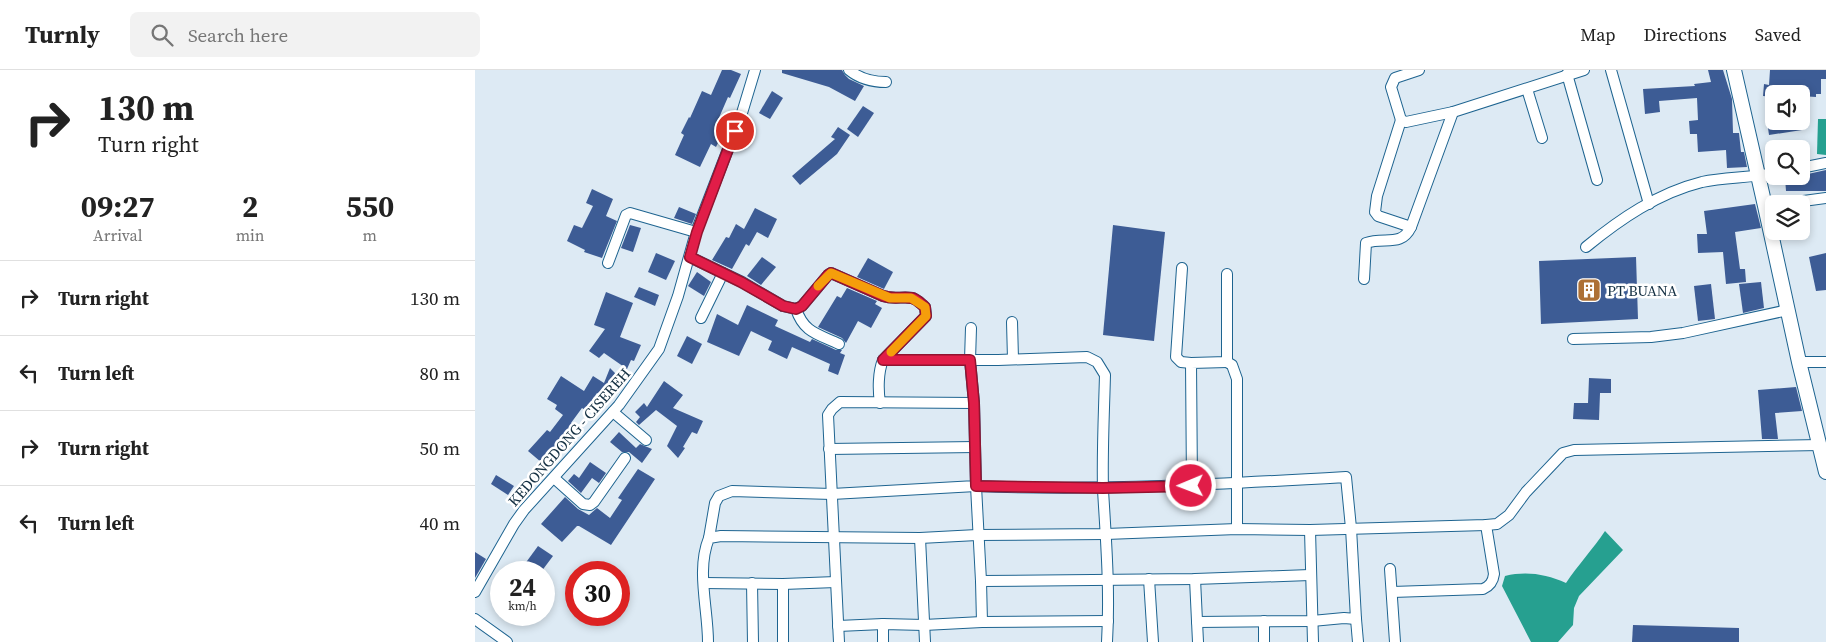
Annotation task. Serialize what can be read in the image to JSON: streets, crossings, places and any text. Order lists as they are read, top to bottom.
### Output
{
  "streets": {
    "street": ["KEDONGDONG - CISEREH"]
  },
  "places": {
    "building": ["PT BUANA"]
  },
  "page": {
    "header": "Turnly",
    "search": "Search here",
    "nav": ["Map", "Directions", "Saved"],
    "turn": ["130 m", "Turn right"],
    "eta": [
      "09:27",
      "Arrival",
      "2",
      "min",
      "550",
      "m"
    ],
    "list": [
      {
        "name": "Turn right",
        "value": "130 m"
      },
      {
        "name": "Turn left",
        "value": "80 m"
      },
      {
        "name": "Turn right",
        "value": "50 m"
      },
      {
        "name": "Turn left",
        "value": "40 m"
      }
    ],
    "speed": "24 km/h",
    "limit": "30"
  }
}
